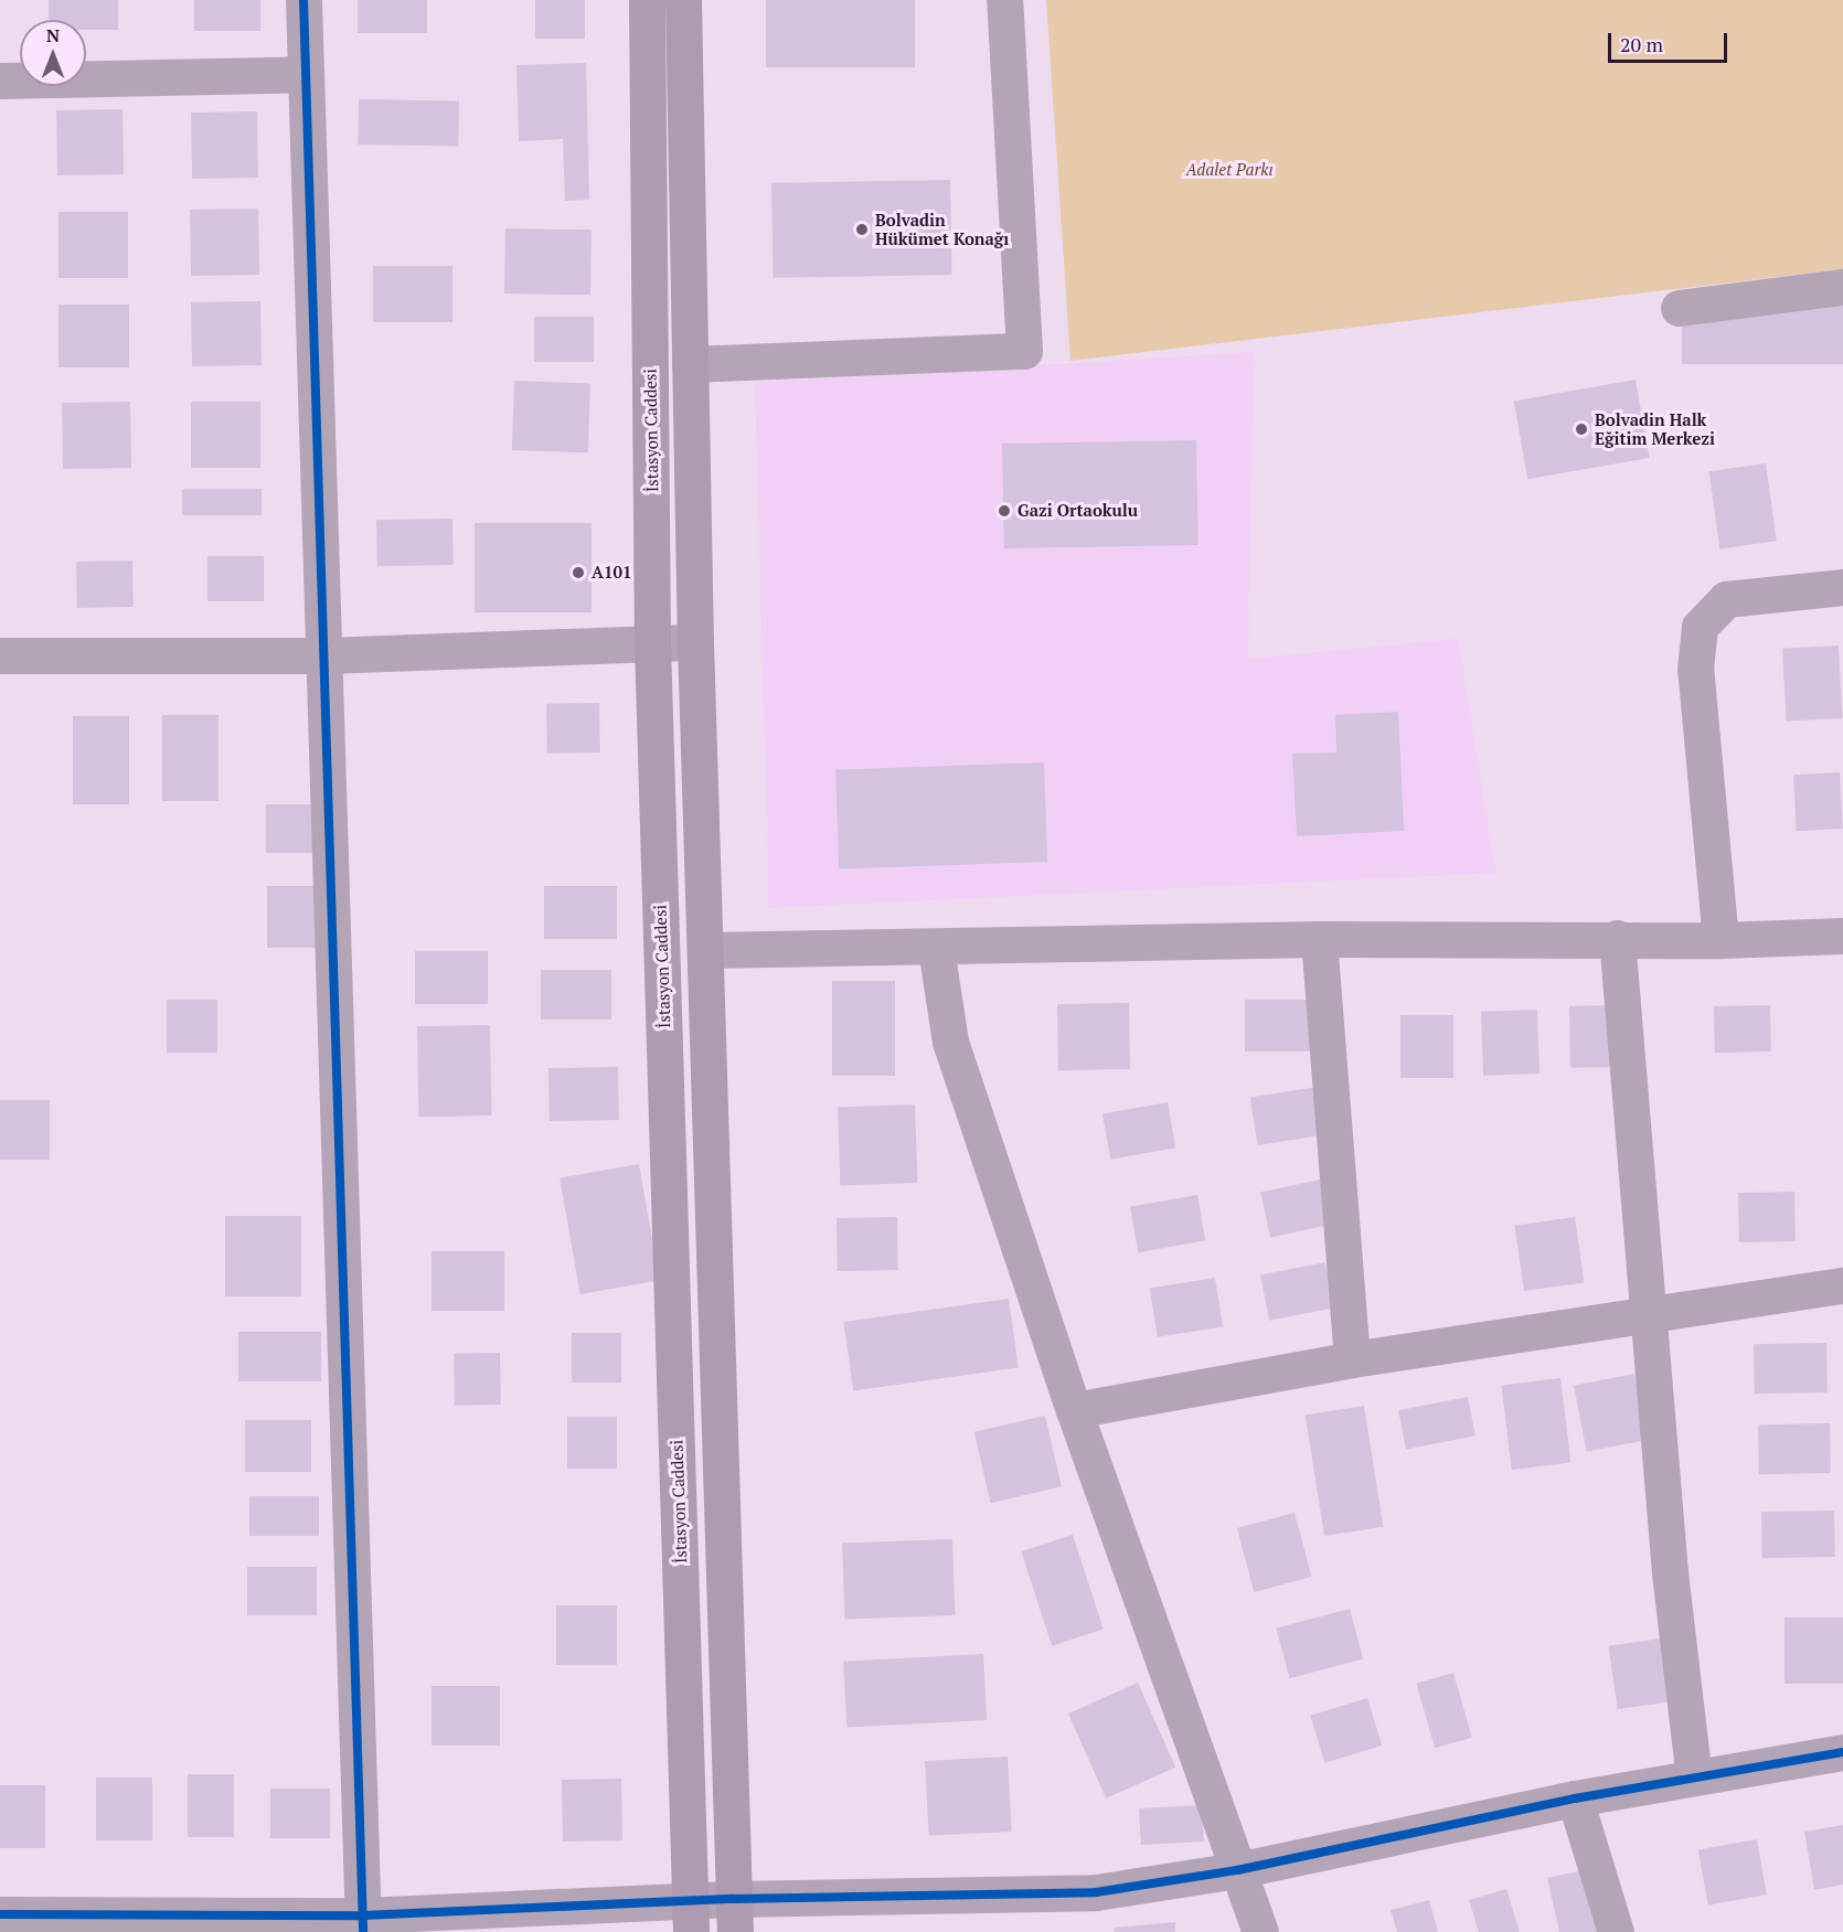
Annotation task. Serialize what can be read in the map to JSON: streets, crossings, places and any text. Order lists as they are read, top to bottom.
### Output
{
  "streets": {
    "main road": ["İstasyon Caddesi"]
  },
  "parks": ["Adalet Parkı"],
  "places": [
    "Bolvadin Hükümet Konağı",
    "Bolvadin Halk Eğitim Merkezi",
    "Gazi Ortaokulu",
    "A101"
  ],
  "scale_bar": "20 m",
  "north": "top"
}
